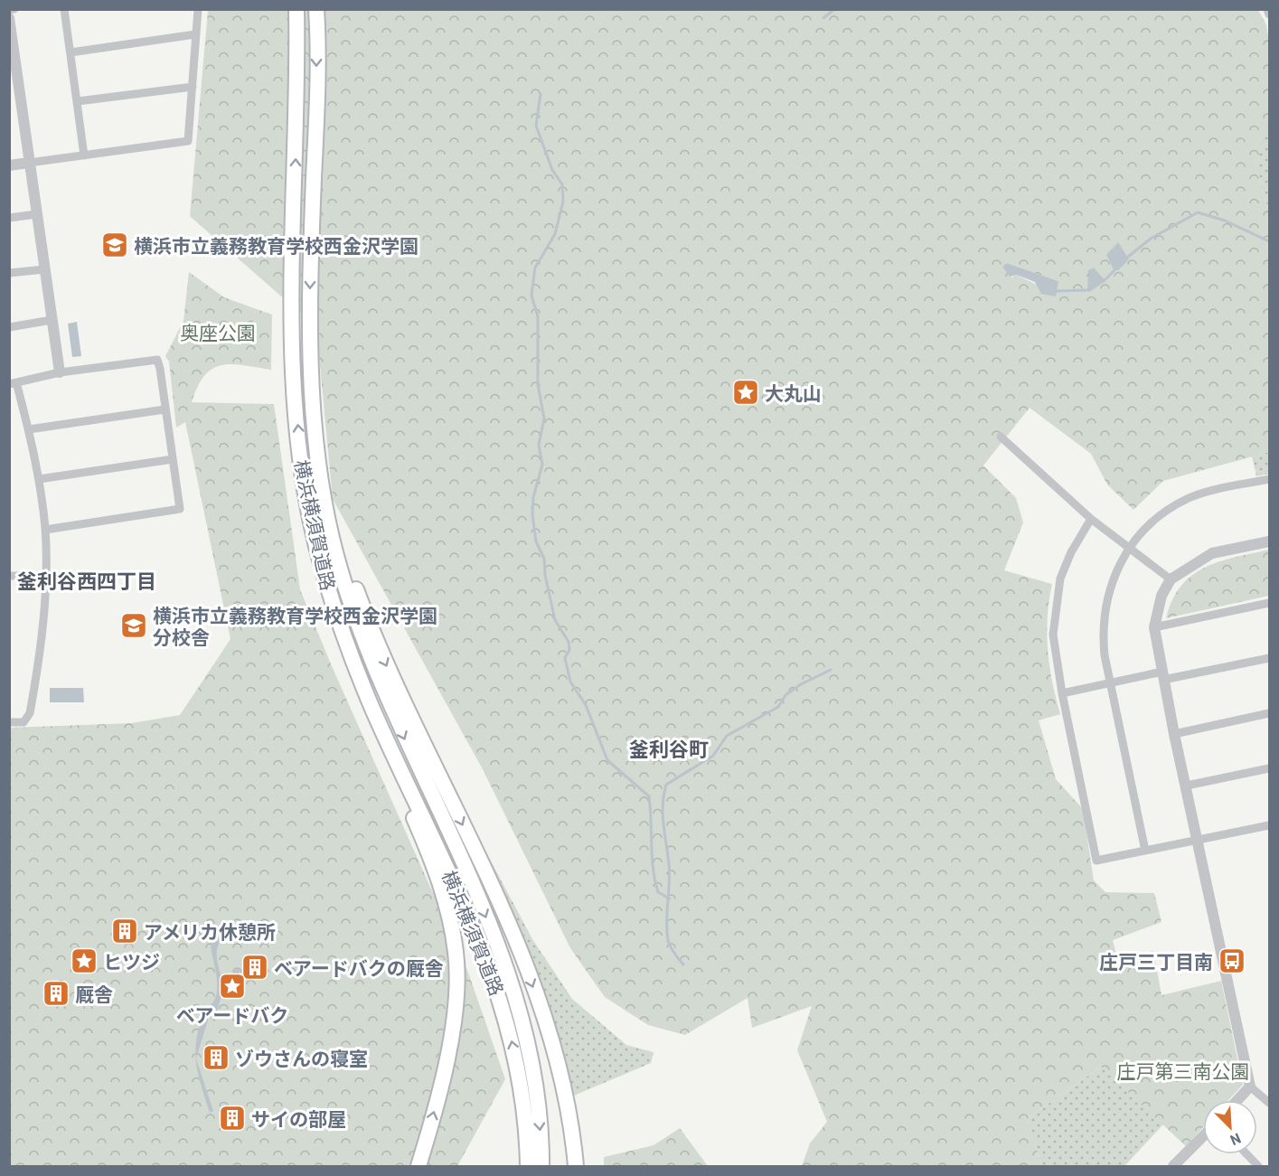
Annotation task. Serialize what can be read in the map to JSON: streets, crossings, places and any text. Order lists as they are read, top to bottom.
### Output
{
  "streets": {
    "highway": ["横浜横須賀道路"]
  },
  "districts": ["釜利谷西四丁目", "釜利谷町"],
  "parks": ["奥座公園", "庄戸第三南公園"],
  "places": {
    "school or university": ["横浜市立義務教育学校西金沢学園", "横浜市立義務教育学校西金沢学園 分校舎"],
    "place": ["大丸山", "ヒツジ", "ベアードバク"],
    "building": [
      "アメリカ休憩所",
      "ベアードバクの厩舎",
      "厩舎",
      "ゾウさんの寝室",
      "サイの部屋"
    ],
    "bus stop": ["庄戸三丁目南"]
  },
  "north": "bottom right"
}
